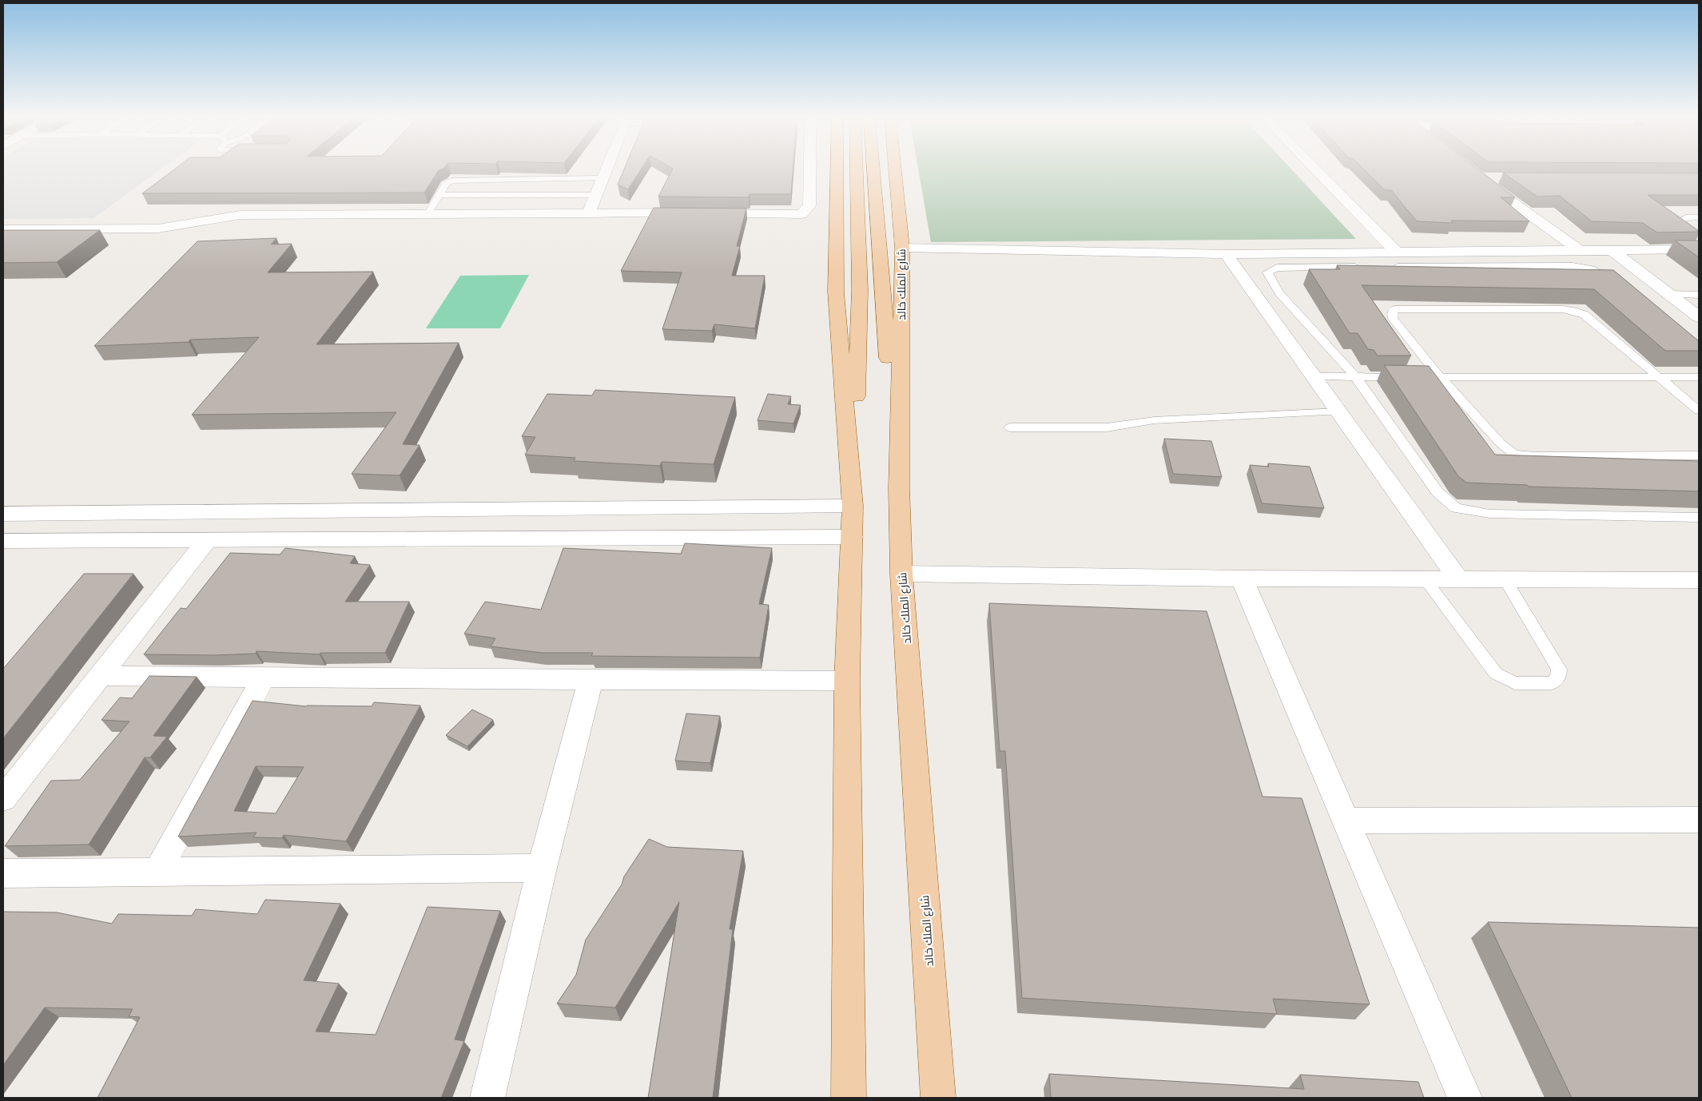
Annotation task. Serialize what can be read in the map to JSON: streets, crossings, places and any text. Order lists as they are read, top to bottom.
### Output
{
  "streets": {
    "main road": ["شارع الملك خالد"]
  }
}
